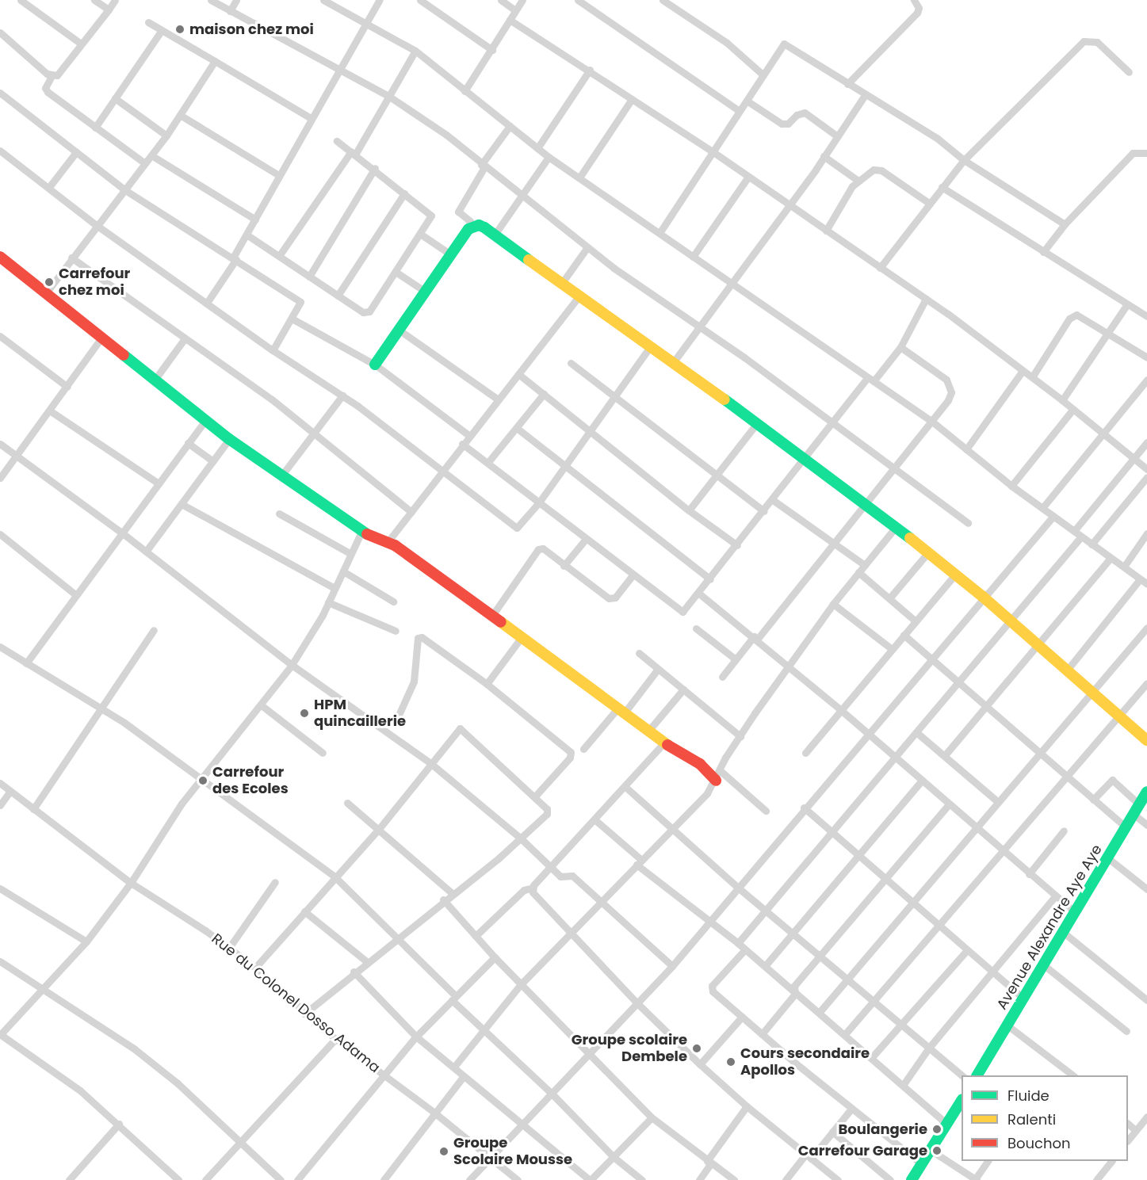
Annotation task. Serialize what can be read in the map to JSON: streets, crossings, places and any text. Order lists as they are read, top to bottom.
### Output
{
  "streets": {
    "street": ["Avenue Alexandre Aye Aye", "Rue du Colonel Dosso Adama"]
  },
  "places": [
    "maison chez moi",
    "Carrefour chez moi",
    "HPM quincaillerie",
    "Carrefour des Ecoles",
    "Groupe scolaire Dembele",
    "Cours secondaire Apollos",
    "Boulangerie",
    "Carrefour Garage",
    "Groupe Scolaire Mousse"
  ],
  "legend": ["Fluide", "Ralenti", "Bouchon"]
}
